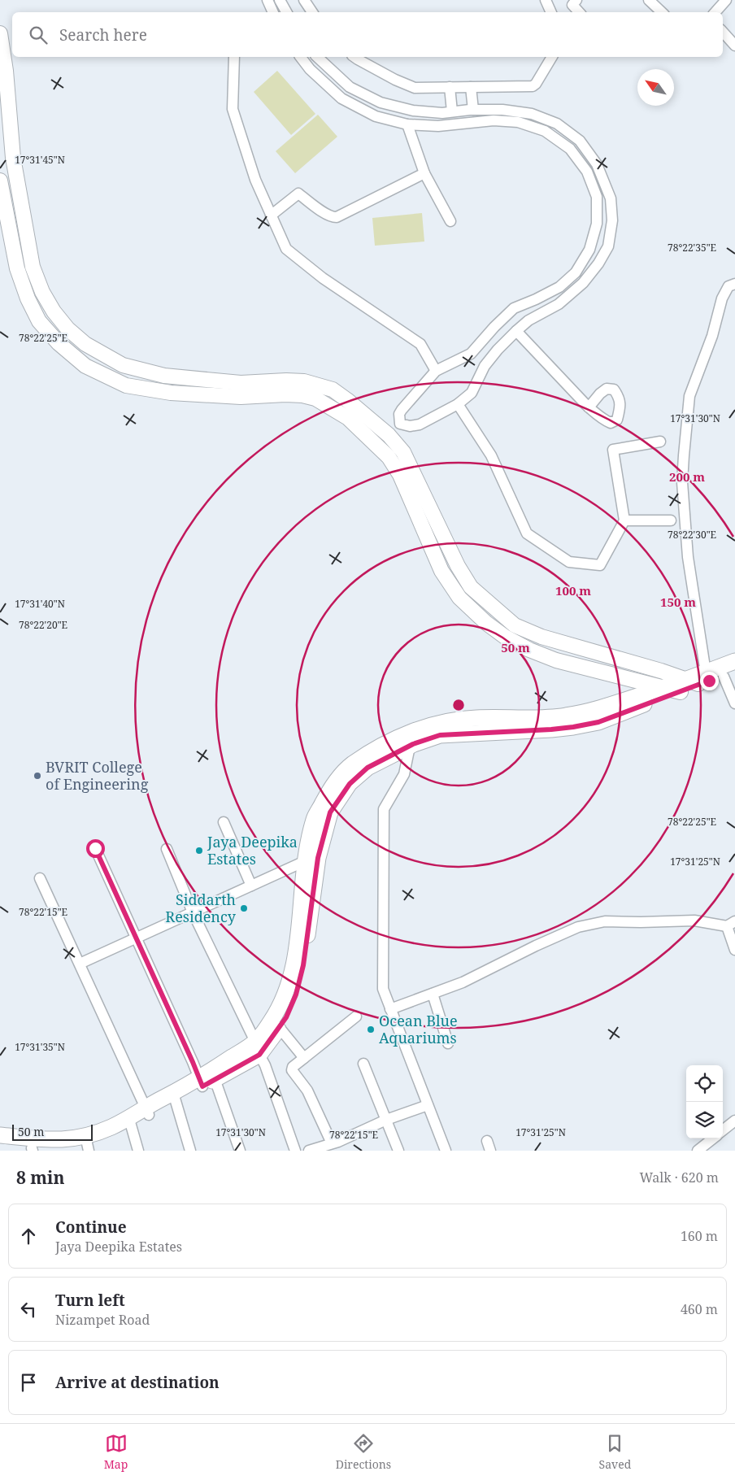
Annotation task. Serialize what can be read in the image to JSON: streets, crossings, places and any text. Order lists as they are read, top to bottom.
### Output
{
  "places": [
    "BVRIT College of Engineering",
    "Jaya Deepika Estates",
    "Siddarth Residency",
    "Ocean Blue Aquariums"
  ],
  "scale_bar": "50 m",
  "north": "top left",
  "page": {
    "search": "Search here",
    "scale": "50 m",
    "heading": ["8 min", "Walk · 620 m"],
    "list": [
      ["Continue", "Jaya Deepika Estates", "160 m"],
      ["Turn left", "Nizampet Road", "460 m"],
      "Arrive at destination"
    ],
    "nav": ["Map", "Directions", "Saved"]
  },
  "coordinates": [
    "17°31'45\"N",
    "78°22'35\"E",
    "78°22'25\"E",
    "17°31'30\"N",
    "78°22'30\"E",
    "17°31'40\"N",
    "78°22'20\"E",
    "17°31'25\"N",
    "78°22'15\"E",
    "17°31'35\"N"
  ],
  "rings": [
    "200 m",
    "100 m",
    "150 m",
    "50 m"
  ]
}
